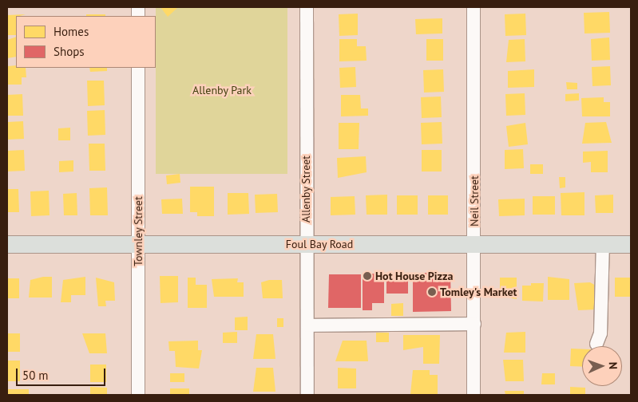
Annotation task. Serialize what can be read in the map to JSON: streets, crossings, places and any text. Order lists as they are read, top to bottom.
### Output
{
  "streets": {
    "main road": ["Foul Bay Road"],
    "street": ["Allenby Street", "Neil Street", "Townley Street"]
  },
  "crossings": [
    ["Allenby Street", "Foul Bay Road"],
    ["Neil Street", "Foul Bay Road"],
    ["Townley Street", "Foul Bay Road"]
  ],
  "parks": ["Allenby Park"],
  "places": ["Hot House Pizza", "Tomley's Market"],
  "legend": ["Homes", "Shops"],
  "scale_bar": "50 m",
  "north": "right"
}
